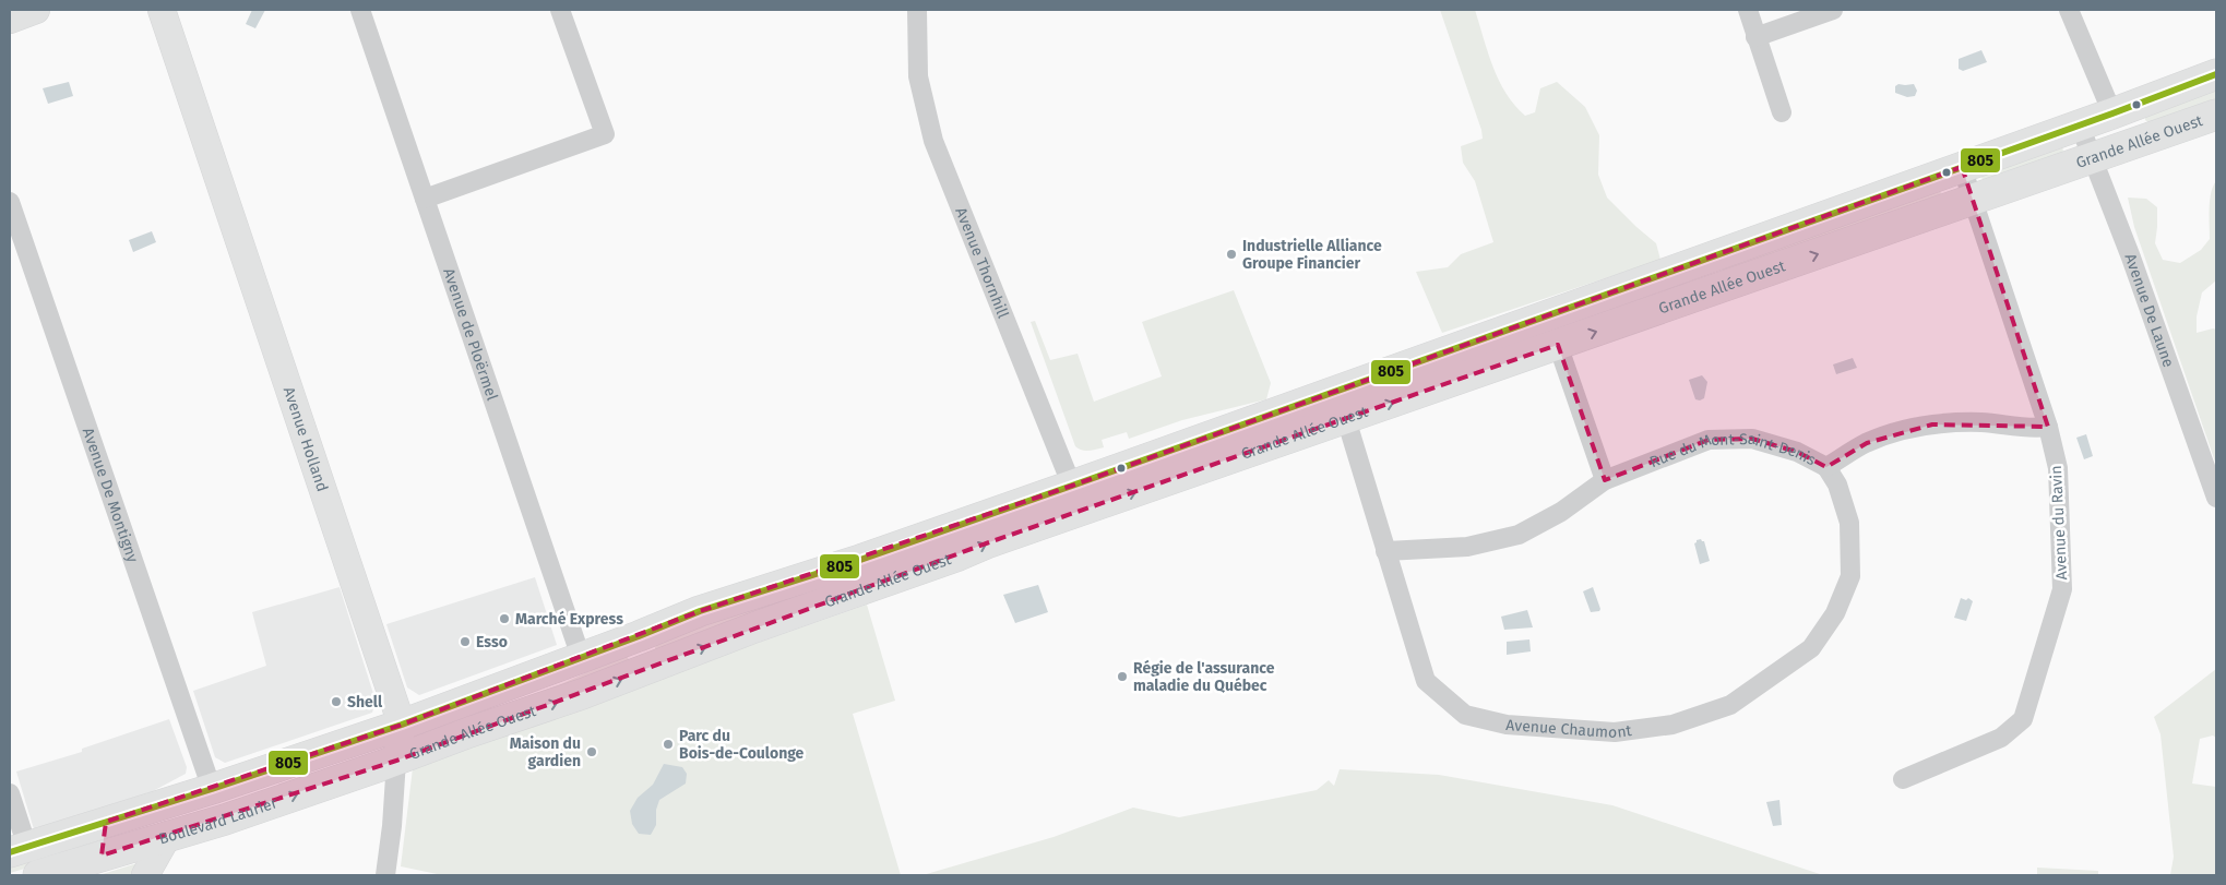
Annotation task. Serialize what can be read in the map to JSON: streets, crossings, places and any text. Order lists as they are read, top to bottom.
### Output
{
  "streets": {
    "main road": ["Grande Allée Ouest", "Avenue Holland", "Boulevard Laurier"],
    "street": [
      "Avenue Thornhill",
      "Avenue De Laune",
      "Avenue de Ploërmel",
      "Rue du Mont-Saint-Denis",
      "Avenue De Montigny",
      "Avenue du Ravin",
      "Avenue Chaumont"
    ]
  },
  "crossings": [
    ["Grande Allée Ouest", "Avenue Thornhill"],
    ["Grande Allée Ouest", "Avenue De Laune"],
    ["Grande Allée Ouest", "Avenue de Ploërmel"],
    ["Grande Allée Ouest", "Avenue Holland"],
    ["Grande Allée Ouest", "Avenue du Ravin"],
    ["Grande Allée Ouest", "Avenue Chaumont"],
    ["Grande Allée Ouest", "Boulevard Laurier"],
    ["Avenue Holland", "Boulevard Laurier"],
    ["Rue du Mont-Saint-Denis", "Avenue du Ravin"],
    ["Rue du Mont-Saint-Denis", "Avenue Chaumont"],
    ["Avenue De Montigny", "Boulevard Laurier"]
  ],
  "places": [
    "Industrielle Alliance Groupe Financier",
    "Marché Express",
    "Esso",
    "Régie de l'assurance maladie du Québec",
    "Shell",
    "Parc du Bois-de-Coulonge",
    "Maison du gardien"
  ],
  "lines": ["transit line 805"]
}
